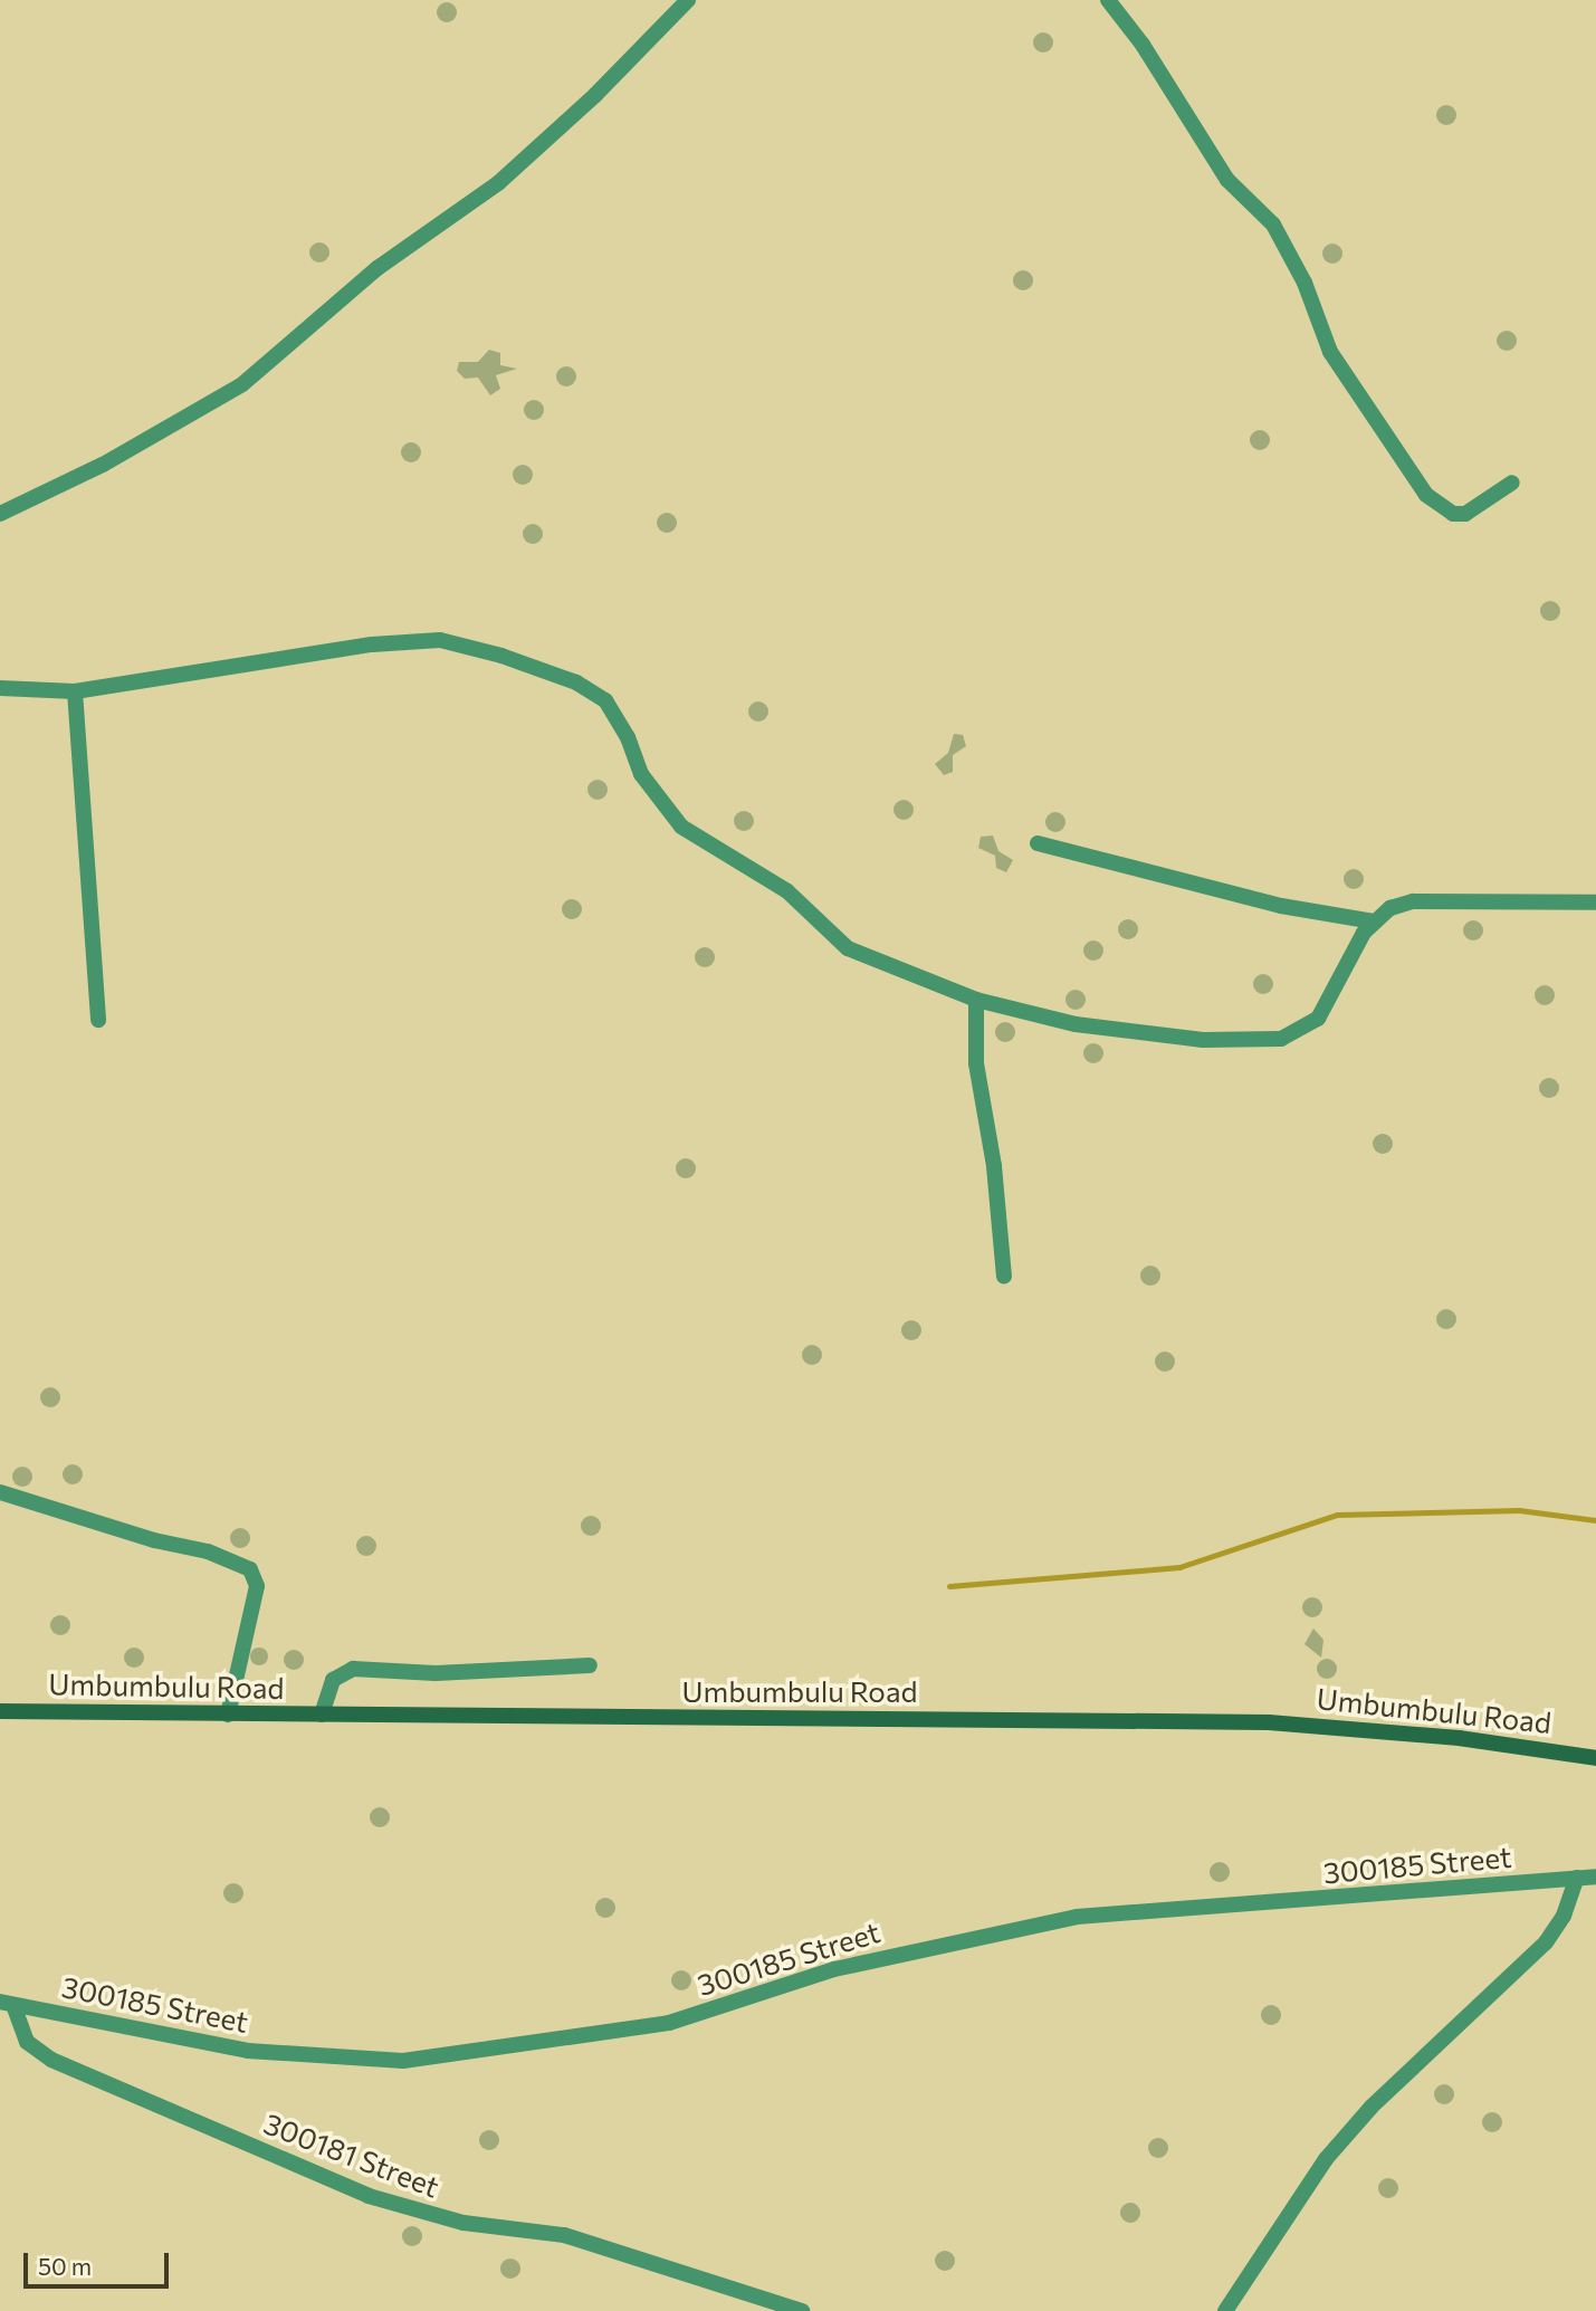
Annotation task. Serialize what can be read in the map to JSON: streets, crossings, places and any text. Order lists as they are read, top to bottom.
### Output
{
  "streets": {
    "main road": ["Umbumbulu Road"],
    "street": ["300185 Street", "300181 Street"]
  },
  "crossings": [
    ["300185 Street", "300181 Street"]
  ],
  "scale_bar": "50 m"
}
